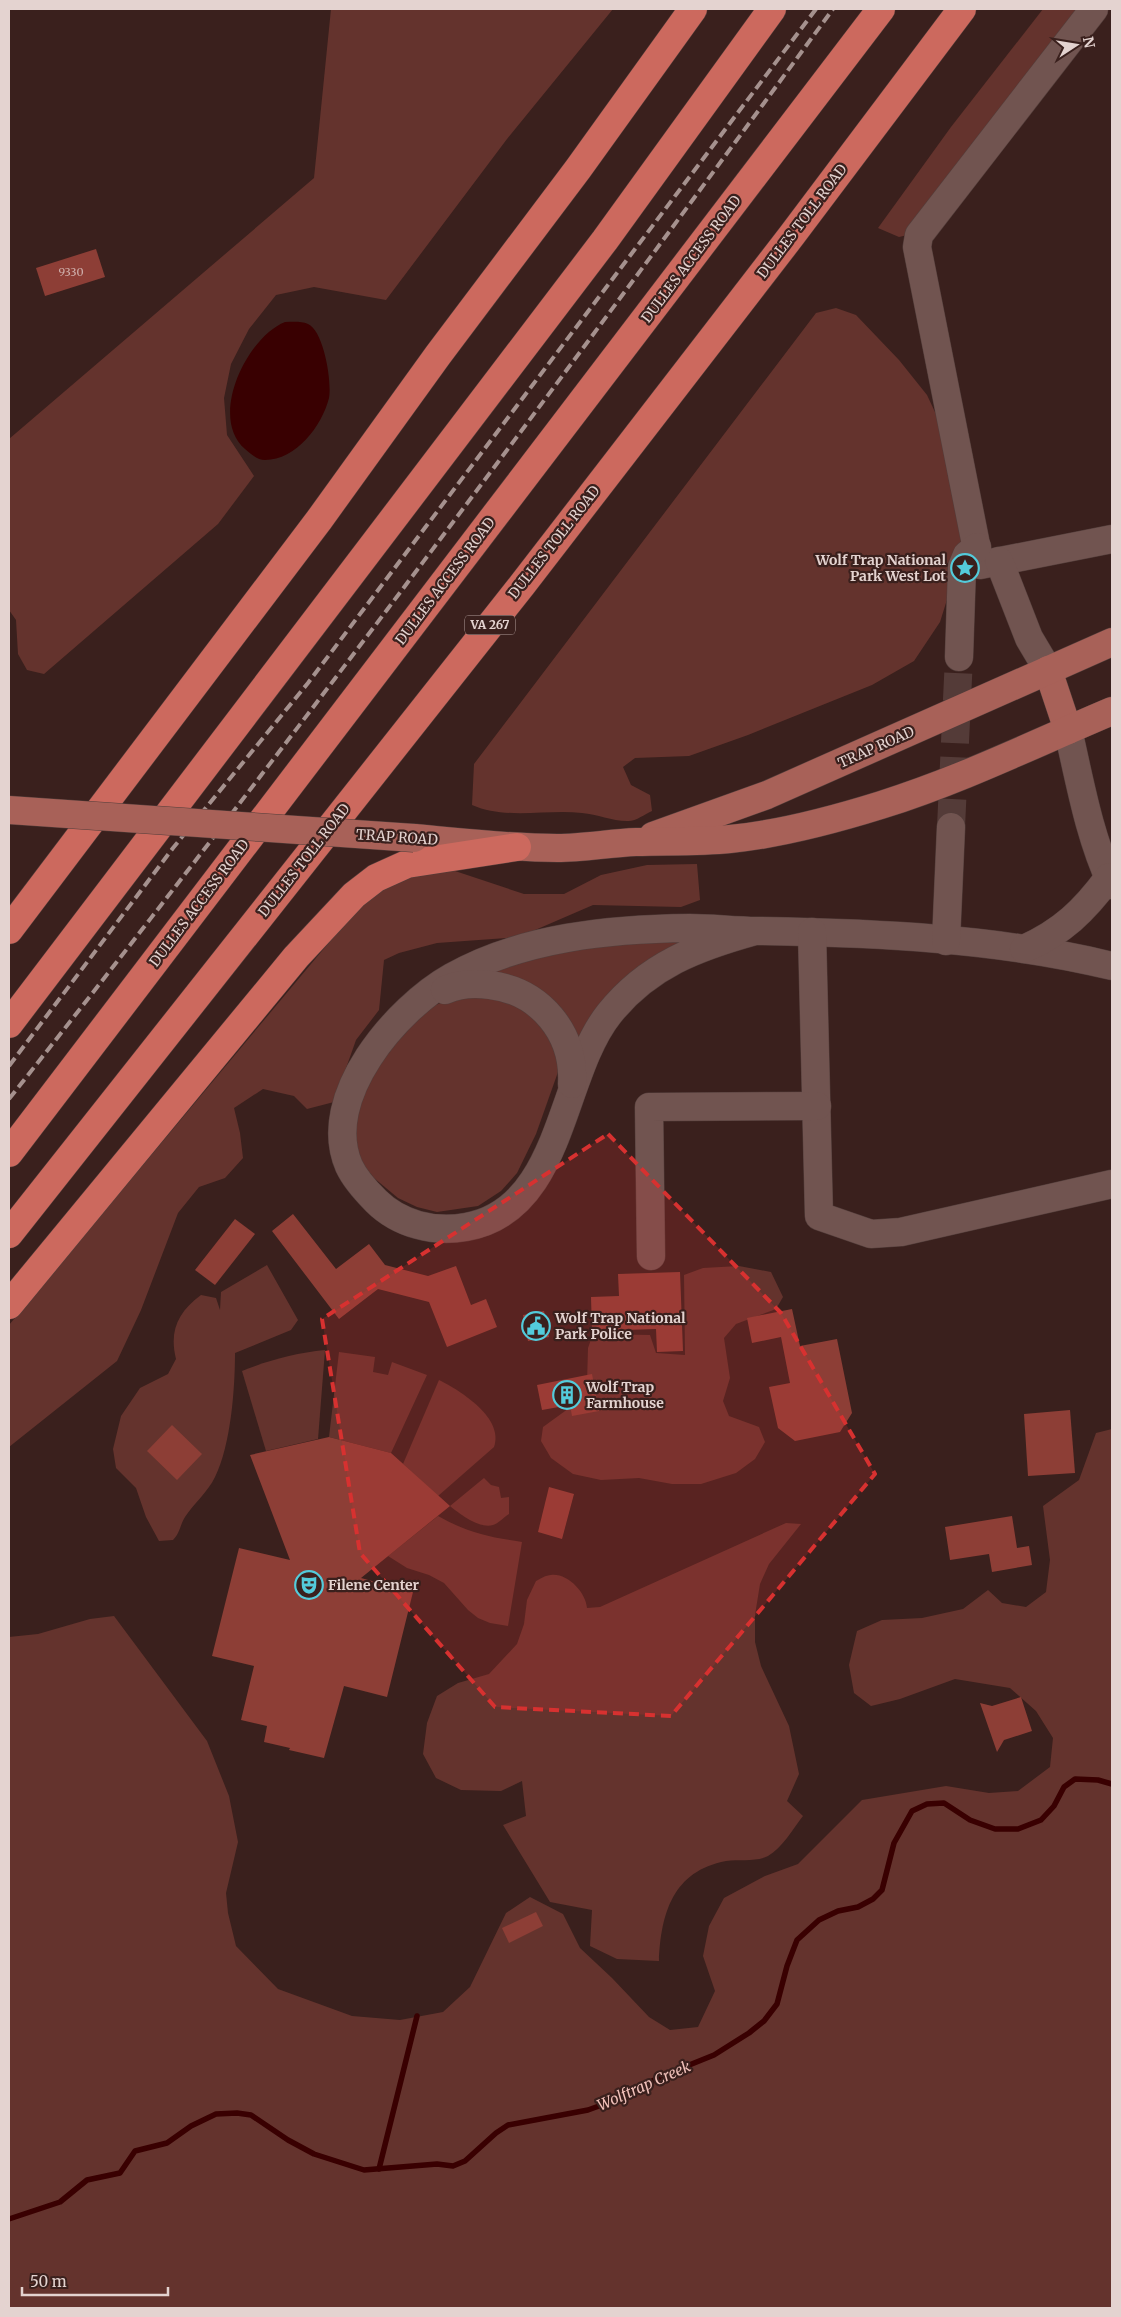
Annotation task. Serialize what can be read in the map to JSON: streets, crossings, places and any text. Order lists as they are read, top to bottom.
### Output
{
  "streets": {
    "highway": ["DULLES TOLL ROAD", "DULLES ACCESS ROAD", "VA 267"],
    "main road": ["TRAP ROAD"]
  },
  "water": ["Wolftrap Creek"],
  "places": {
    "place": ["Wolf Trap National Park West Lot"],
    "public building": ["Wolf Trap National Park Police"],
    "building": ["Wolf Trap Farmhouse"],
    "theatre": ["Filene Center"]
  },
  "house_numbers": ["9330"],
  "scale_bar": "50 m",
  "north": "right"
}
